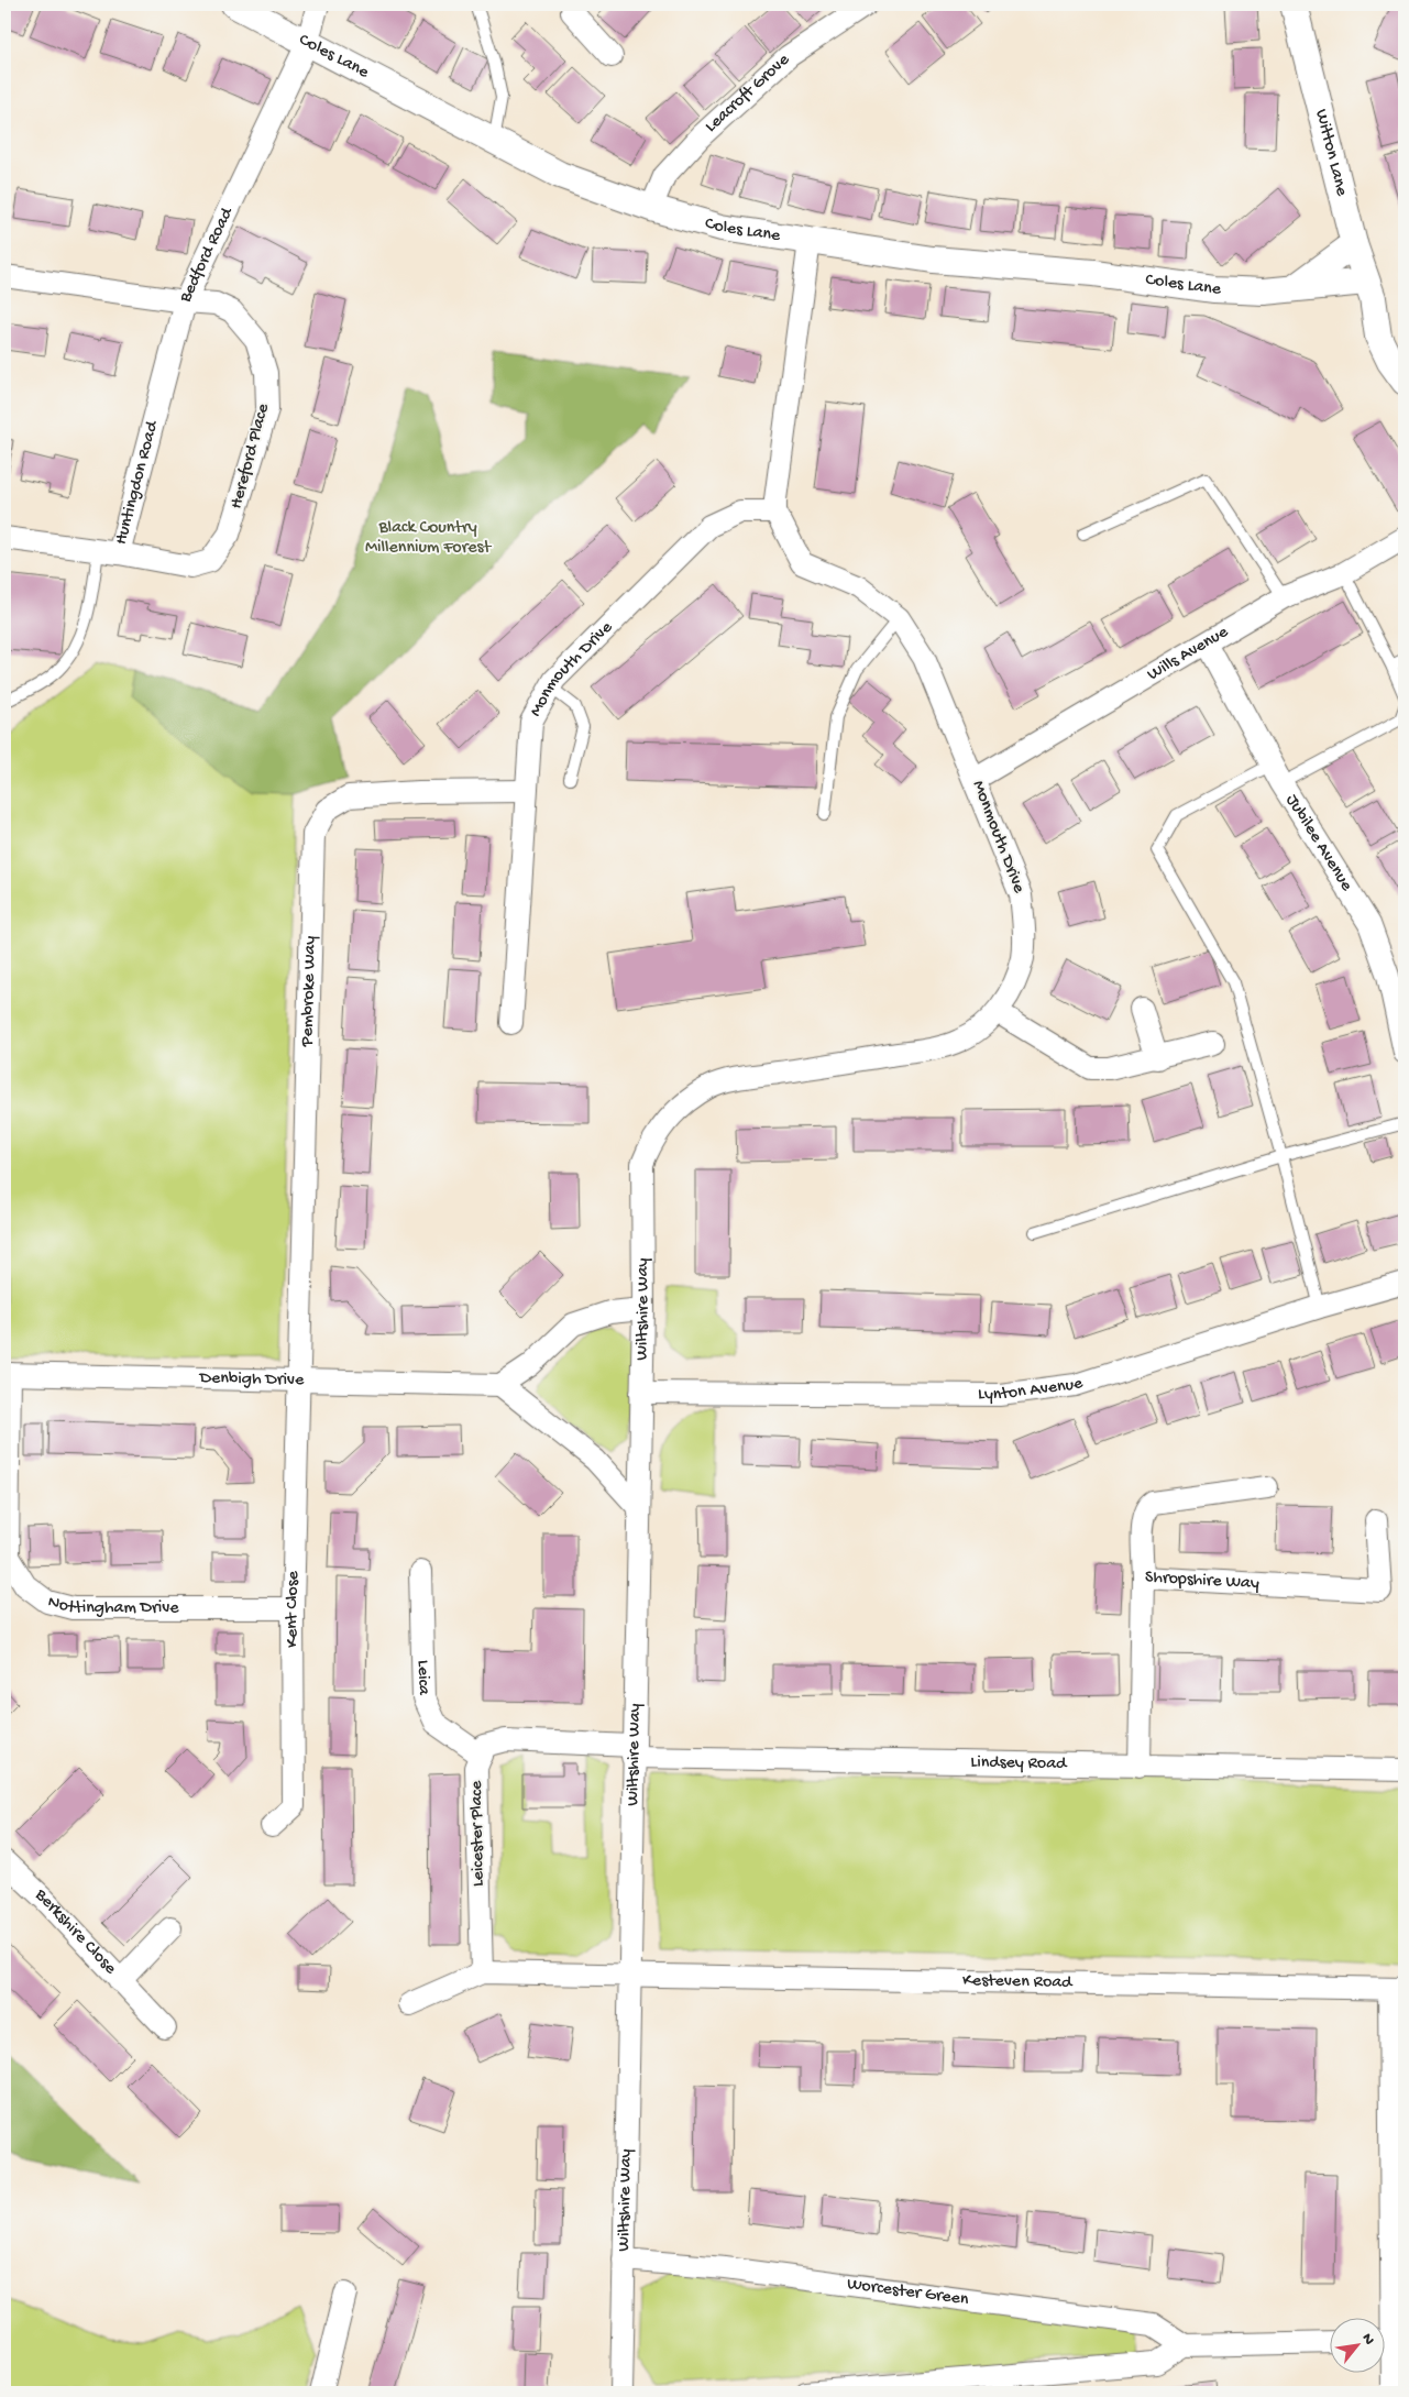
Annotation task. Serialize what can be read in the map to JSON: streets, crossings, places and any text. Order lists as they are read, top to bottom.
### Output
{
  "streets": {
    "street": [
      "Coles Lane",
      "Leacroft Grove",
      "Witton Lane",
      "Bedford Road",
      "Hereford Place",
      "Huntingdon Road",
      "Wills Avenue",
      "Monmouth Drive",
      "Jubilee Avenue",
      "Pembroke Way",
      "Wiltshire Way",
      "Denbigh Drive",
      "Lynton Avenue",
      "Shropshire Way",
      "Nottingham Drive",
      "Kent Close",
      "Leica",
      "Lindsey Road",
      "Leicester Place",
      "Berkshire Close",
      "Kesteven Road",
      "Worcester Green"
    ]
  },
  "crossings": [
    ["Coles Lane", "Leacroft Grove"],
    ["Coles Lane", "Witton Lane"],
    ["Coles Lane", "Bedford Road"],
    ["Bedford Road", "Hereford Place"],
    ["Bedford Road", "Huntingdon Road"],
    ["Hereford Place", "Huntingdon Road"],
    ["Wills Avenue", "Monmouth Drive"],
    ["Wills Avenue", "Jubilee Avenue"],
    ["Monmouth Drive", "Pembroke Way"],
    ["Monmouth Drive", "Wiltshire Way"],
    ["Pembroke Way", "Denbigh Drive"],
    ["Pembroke Way", "Kent Close"],
    ["Wiltshire Way", "Lynton Avenue"],
    ["Wiltshire Way", "Lindsey Road"],
    ["Wiltshire Way", "Leicester Place"],
    ["Wiltshire Way", "Kesteven Road"],
    ["Wiltshire Way", "Worcester Green"],
    ["Denbigh Drive", "Nottingham Drive"],
    ["Denbigh Drive", "Kent Close"],
    ["Shropshire Way", "Lindsey Road"],
    ["Nottingham Drive", "Kent Close"],
    ["Leica", "Leicester Place"],
    ["Lindsey Road", "Leicester Place"]
  ],
  "parks": ["Black Country Millennium Forest"],
  "north": "top right"
}
